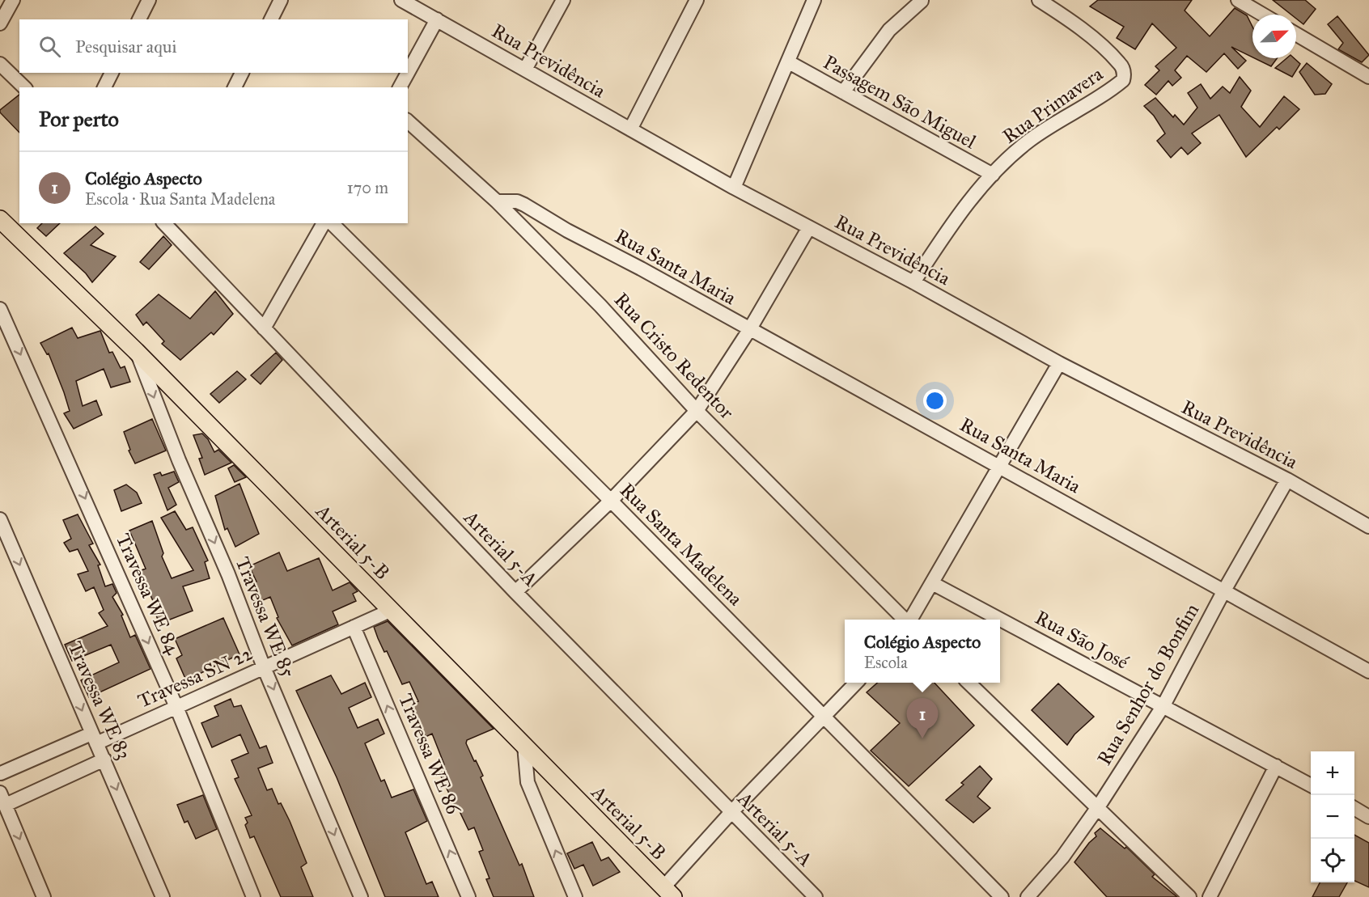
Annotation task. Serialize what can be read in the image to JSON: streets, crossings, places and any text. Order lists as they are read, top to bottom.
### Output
{
  "streets": {
    "main road": ["Arterial 5-B"],
    "street": [
      "Rua Previdência",
      "Passagem São Miguel",
      "Rua Primavera",
      "Rua Santa Maria",
      "Rua Cristo Redentor",
      "Rua Santa Madelena",
      "Arterial 5-A",
      "Travessa WE 84",
      "Travessa WE 85",
      "Rua São José",
      "Travessa SN 22",
      "Rua Senhor do Bonfim",
      "Travessa WE 83",
      "Travessa WE 86"
    ]
  },
  "crossings": [
    ["Rua Previdência", "Rua Primavera"],
    ["Rua Previdência", "Rua Senhor do Bonfim"],
    ["Passagem São Miguel", "Rua Primavera"],
    ["Rua Santa Maria", "Rua Cristo Redentor"],
    ["Rua Santa Maria", "Rua Senhor do Bonfim"],
    ["Arterial 5-B", "Travessa WE 85"],
    ["Arterial 5-B", "Travessa SN 22"],
    ["Travessa WE 84", "Travessa SN 22"],
    ["Travessa WE 85", "Travessa SN 22"],
    ["Rua São José", "Rua Senhor do Bonfim"],
    ["Travessa SN 22", "Travessa WE 83"],
    ["Travessa SN 22", "Travessa WE 86"]
  ],
  "one_way": ["Travessa WE 84", "Travessa WE 85", "Travessa WE 83"],
  "north": "top right",
  "page": {
    "search": "Pesquisar aqui",
    "heading": "Por perto",
    "list": [
      {
        "mark": "1",
        "name": "Colégio Aspecto",
        "note": "Escola · Rua Santa Madelena",
        "value": "170 m"
      }
    ],
    "popup": ["Colégio Aspecto", "Escola"],
    "pins": "1",
    "map_buttons": ["+", "−"]
  }
}
